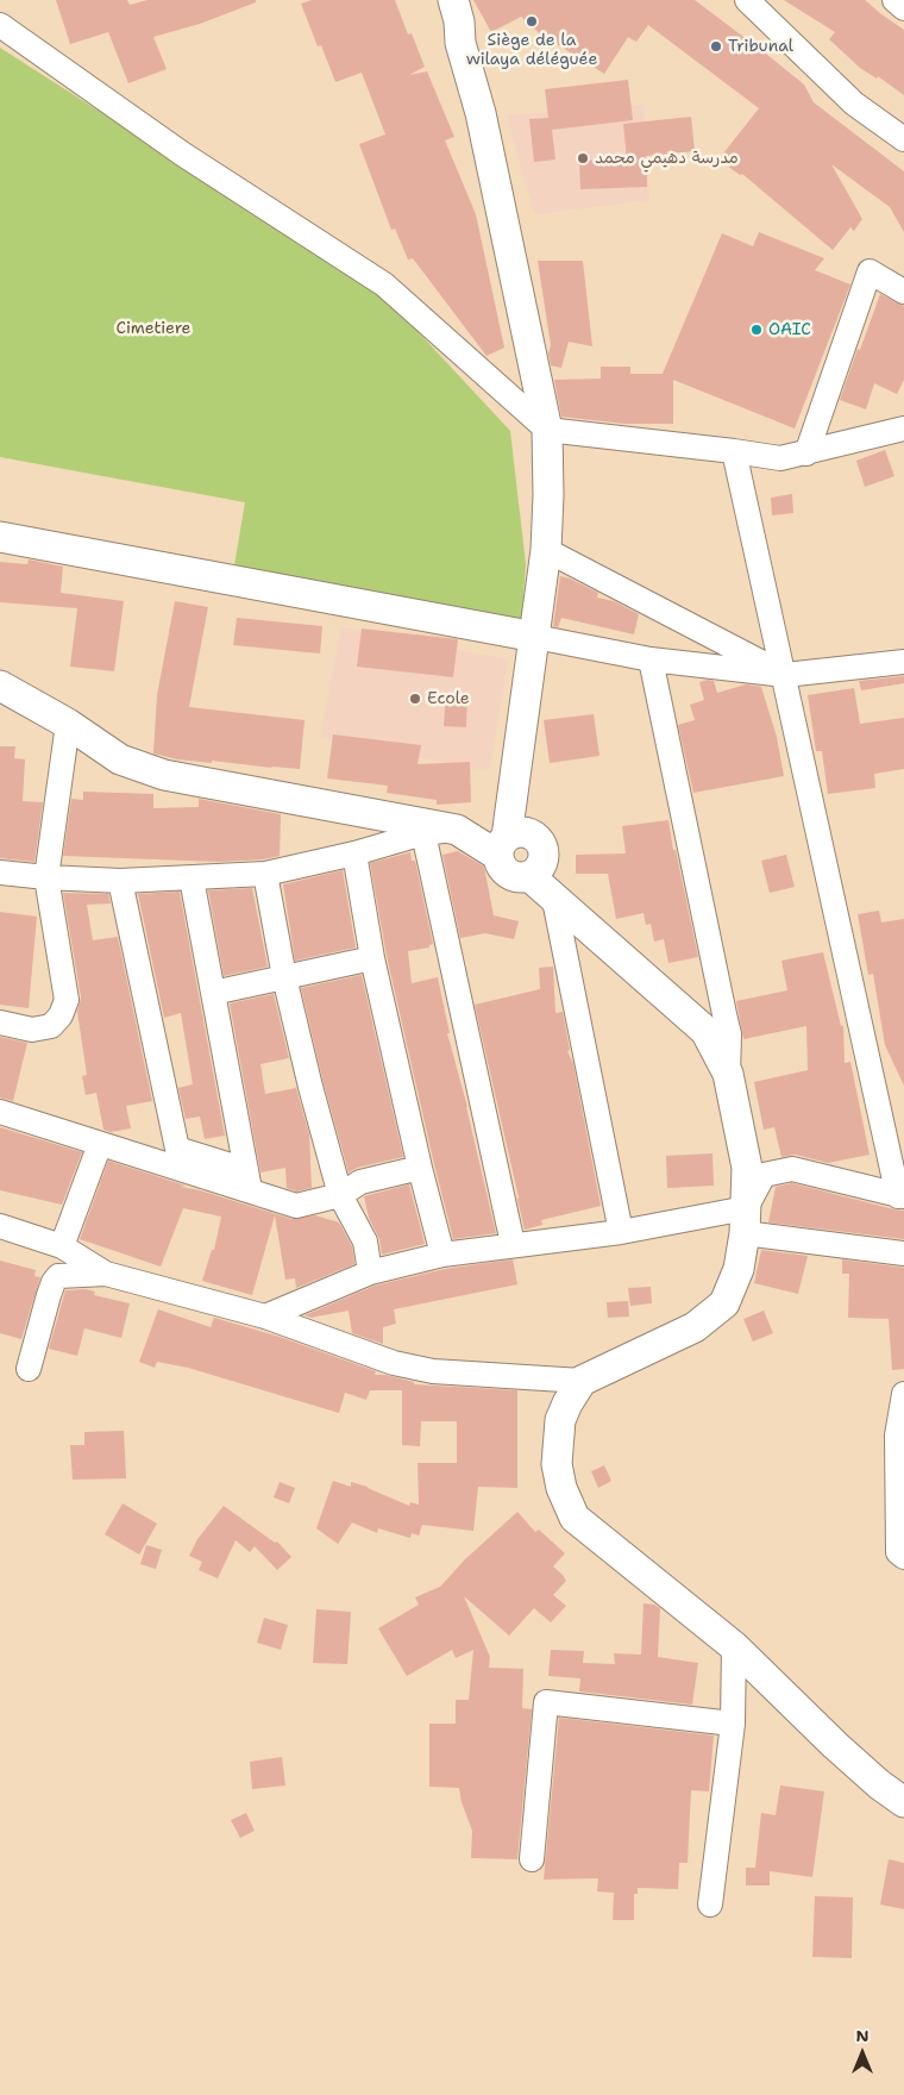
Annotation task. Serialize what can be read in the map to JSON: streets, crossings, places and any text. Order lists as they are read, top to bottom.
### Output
{
  "parks": ["Cimetiere"],
  "places": [
    "Siège de la wilaya déléguée",
    "Tribunal",
    "مدرسة دهيمي محمد",
    "OAIC",
    "Ecole"
  ],
  "north": "top"
}
